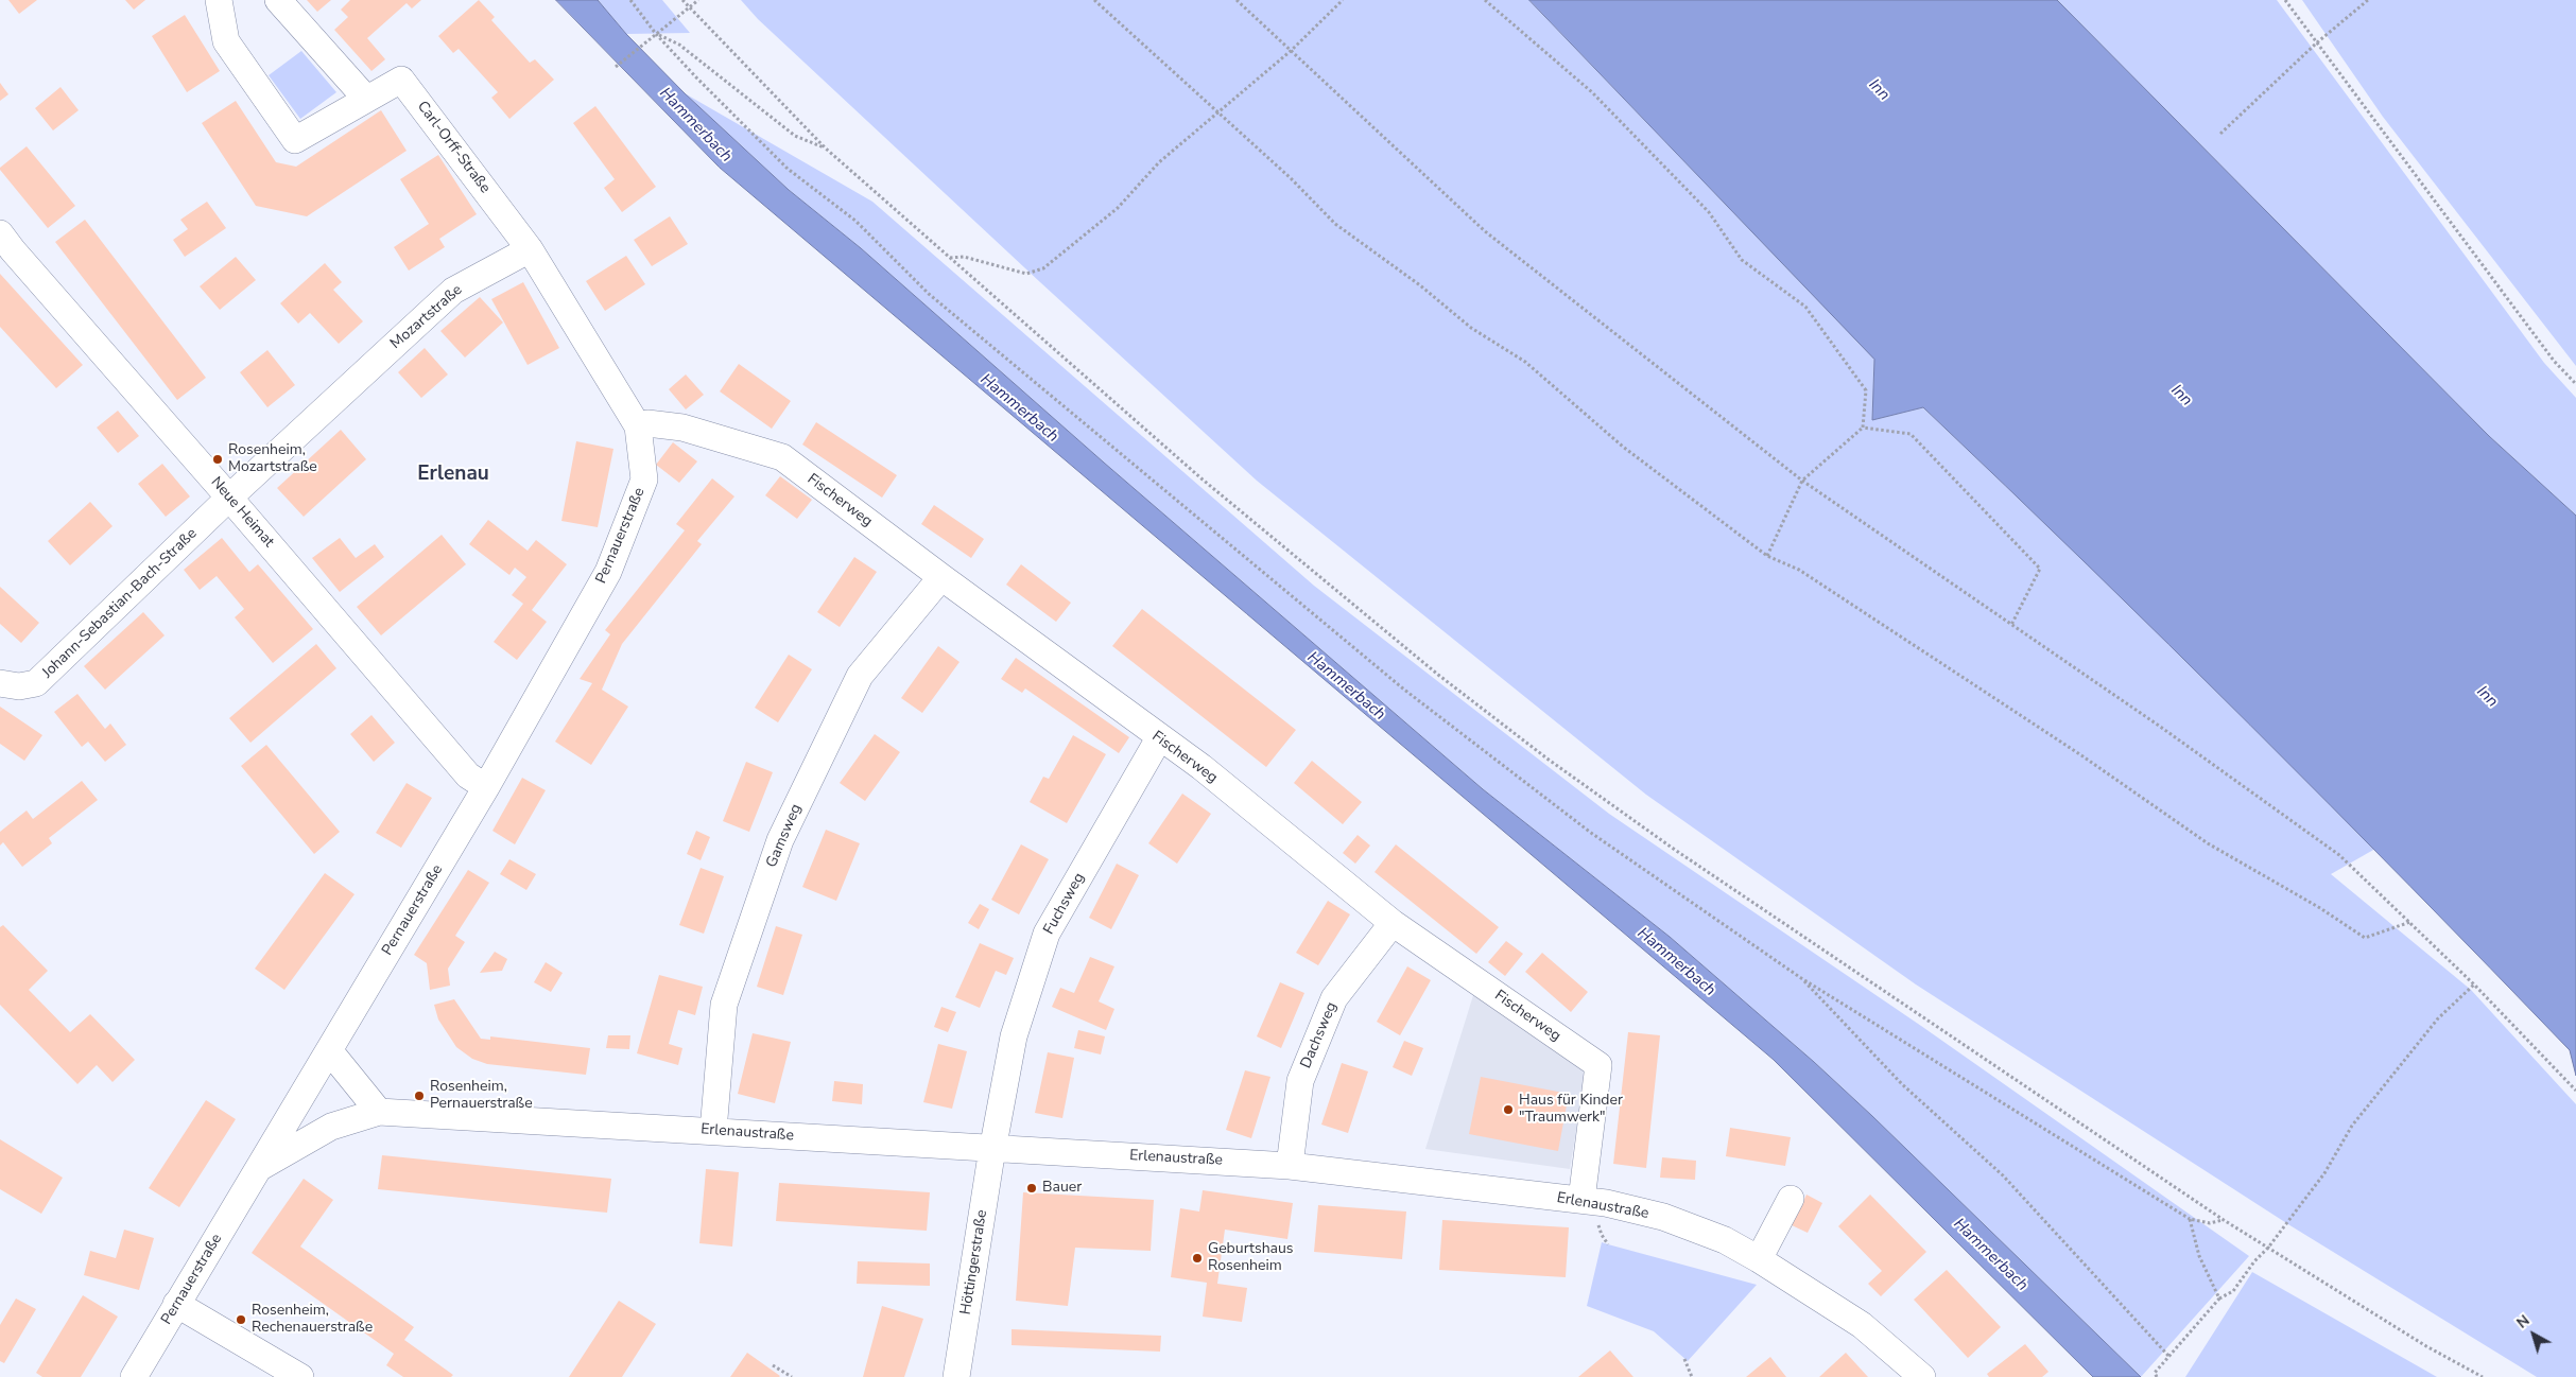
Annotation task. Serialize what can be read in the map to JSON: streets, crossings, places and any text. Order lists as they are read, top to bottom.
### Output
{
  "streets": {
    "street": [
      "Carl-Orff-Straße",
      "Mozartstraße",
      "Fischerweg",
      "Neue Heimat",
      "Pernauerstraße",
      "Johann-Sebastian-Bach-Straße",
      "Gamsweg",
      "Fuchsweg",
      "Dachsweg",
      "Erlenaustraße",
      "Höttingerstraße"
    ]
  },
  "crossings": [
    ["Carl-Orff-Straße", "Mozartstraße"],
    ["Mozartstraße", "Neue Heimat"],
    ["Mozartstraße", "Johann-Sebastian-Bach-Straße"],
    ["Fischerweg", "Pernauerstraße"],
    ["Fischerweg", "Gamsweg"],
    ["Fischerweg", "Fuchsweg"],
    ["Fischerweg", "Dachsweg"],
    ["Fischerweg", "Erlenaustraße"],
    ["Neue Heimat", "Pernauerstraße"],
    ["Neue Heimat", "Johann-Sebastian-Bach-Straße"],
    ["Pernauerstraße", "Erlenaustraße"],
    ["Gamsweg", "Erlenaustraße"],
    ["Fuchsweg", "Erlenaustraße"],
    ["Fuchsweg", "Höttingerstraße"],
    ["Dachsweg", "Erlenaustraße"],
    ["Erlenaustraße", "Höttingerstraße"]
  ],
  "districts": ["Erlenau"],
  "water": ["Inn", "Hammerbach"],
  "places": [
    "Rosenheim, Mozartstraße",
    "Rosenheim, Pernauerstraße",
    "Haus für Kinder \"Traumwerk\"",
    "Bauer",
    "Geburtshaus Rosenheim",
    "Rosenheim, Rechenauerstraße"
  ],
  "north": "top left"
}
